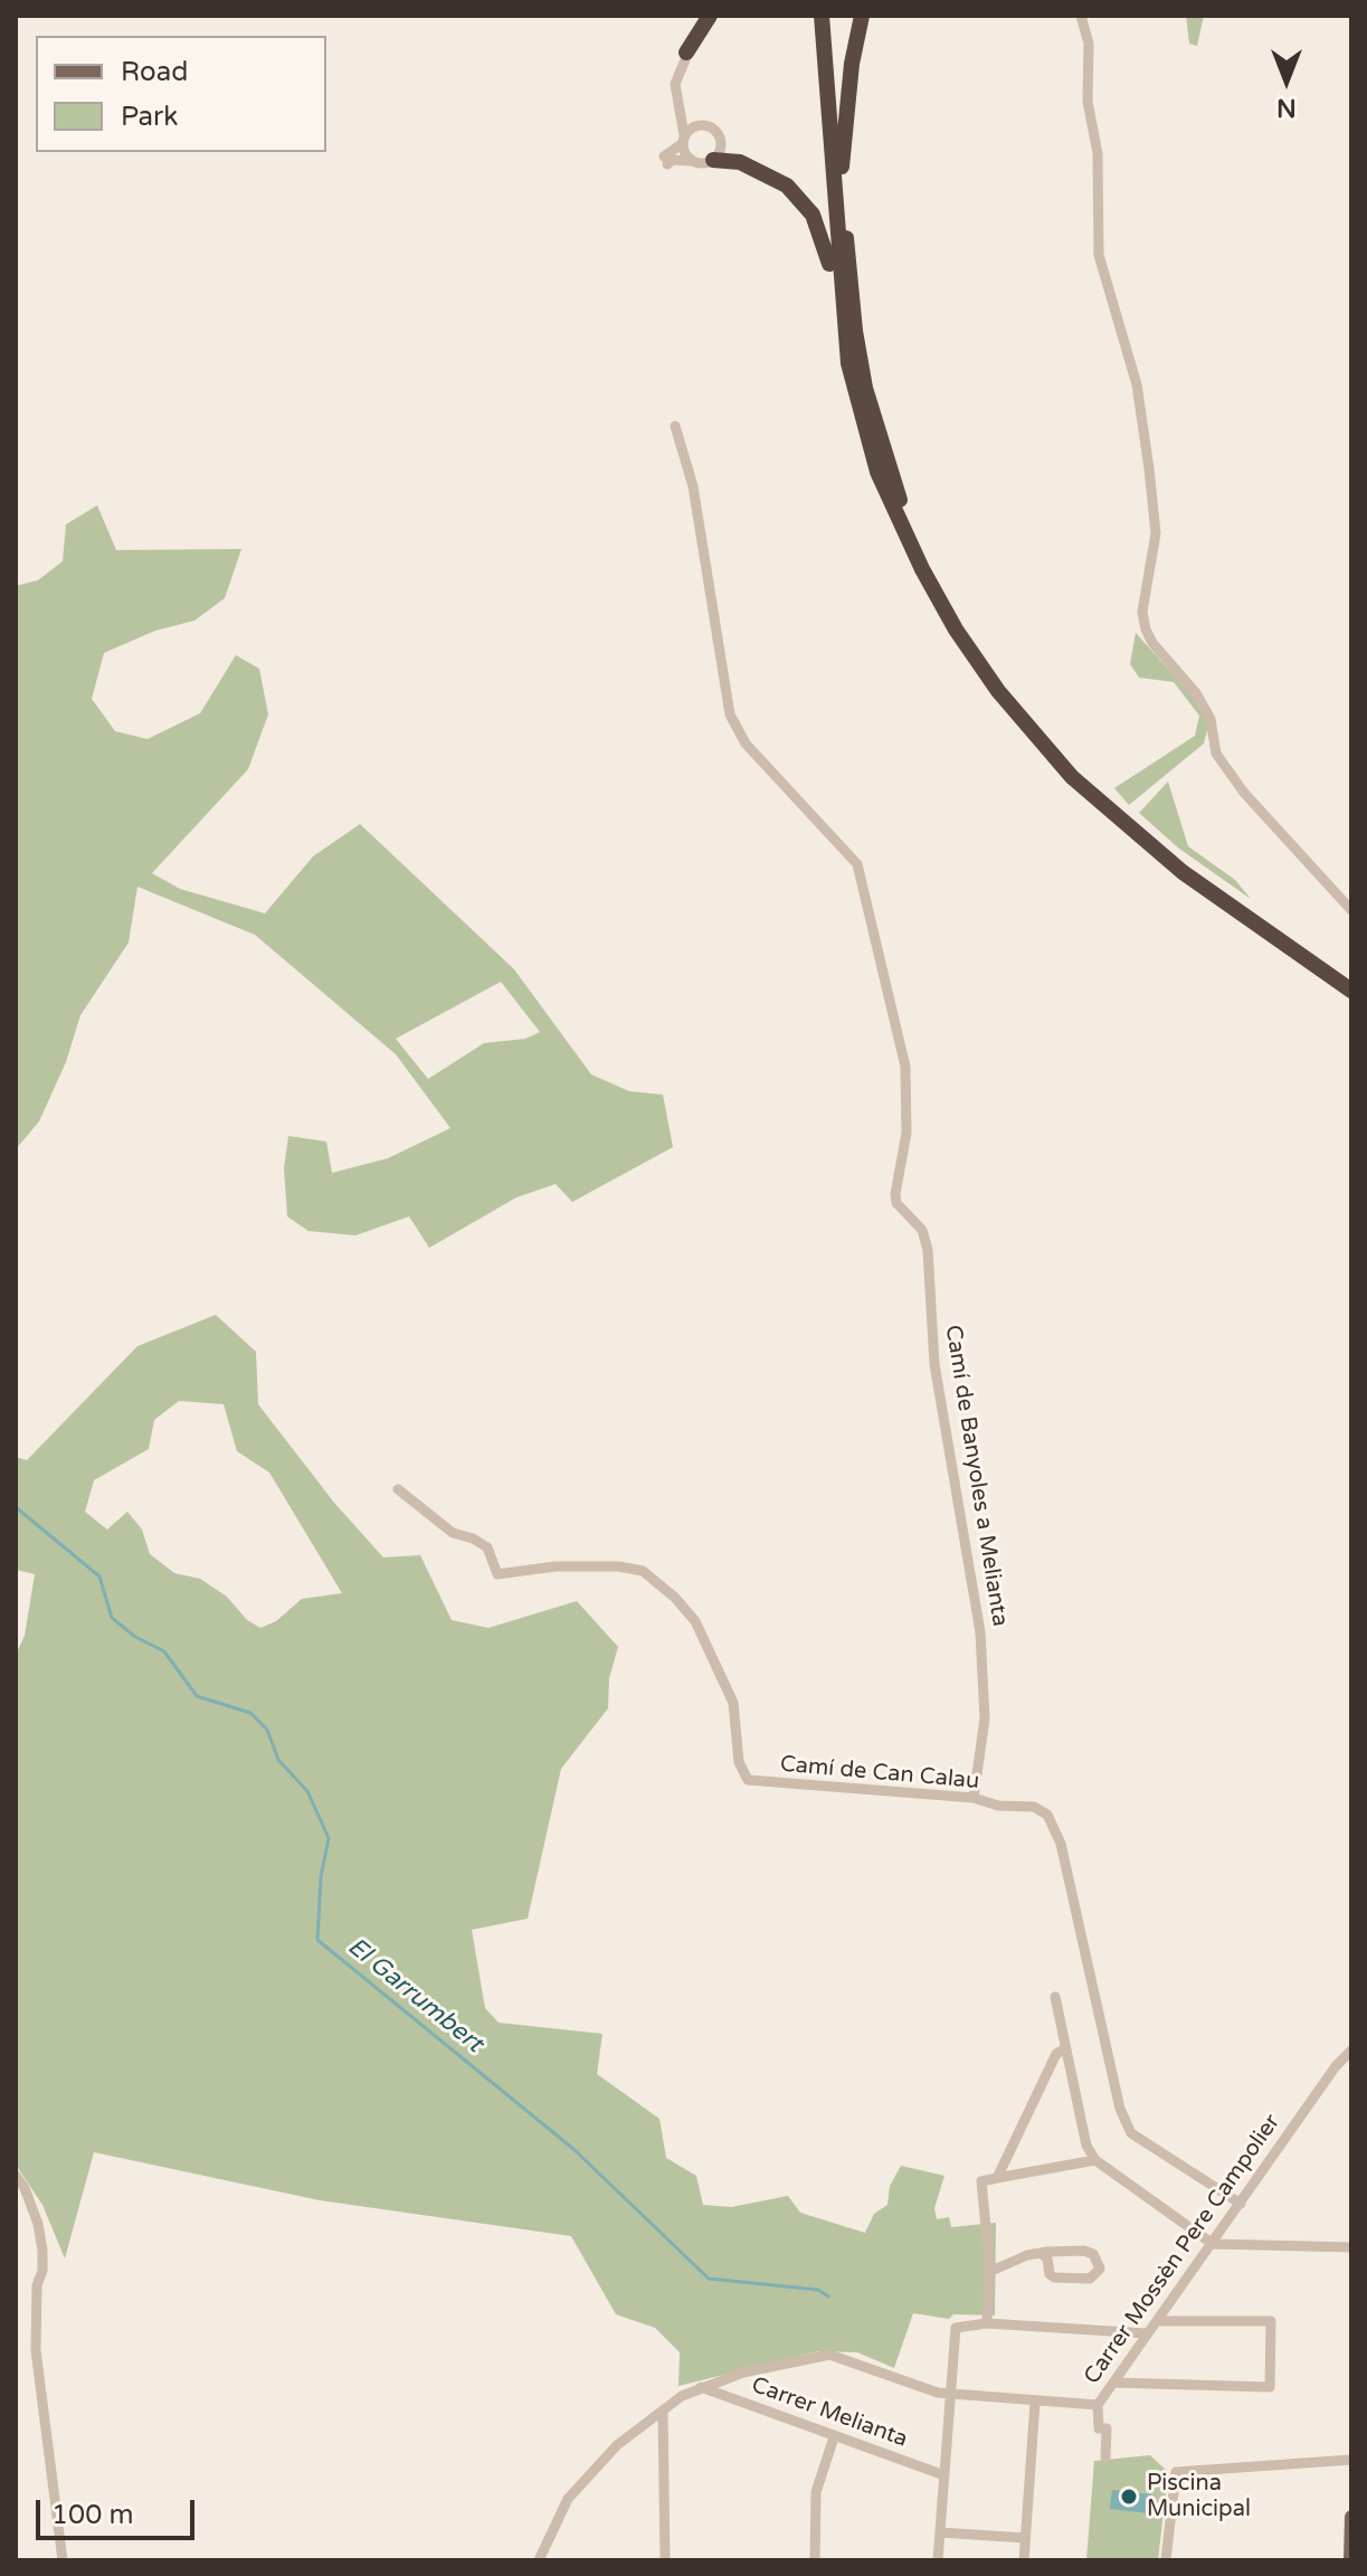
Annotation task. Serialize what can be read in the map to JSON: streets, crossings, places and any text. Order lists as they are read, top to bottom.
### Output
{
  "streets": {
    "street": [
      "Camí de Banyoles a Melianta",
      "Camí de Can Calau",
      "Carrer Mossèn Pere Campolier",
      "Carrer Melianta"
    ]
  },
  "crossings": [
    ["Camí de Banyoles a Melianta", "Camí de Can Calau"],
    ["Camí de Can Calau", "Carrer Mossèn Pere Campolier"],
    ["Carrer Mossèn Pere Campolier", "Carrer Melianta"]
  ],
  "water": ["El Garrumbert"],
  "places": ["Piscina Municipal"],
  "legend": ["Road", "Park"],
  "scale_bar": "100 m",
  "north": "bottom"
}
